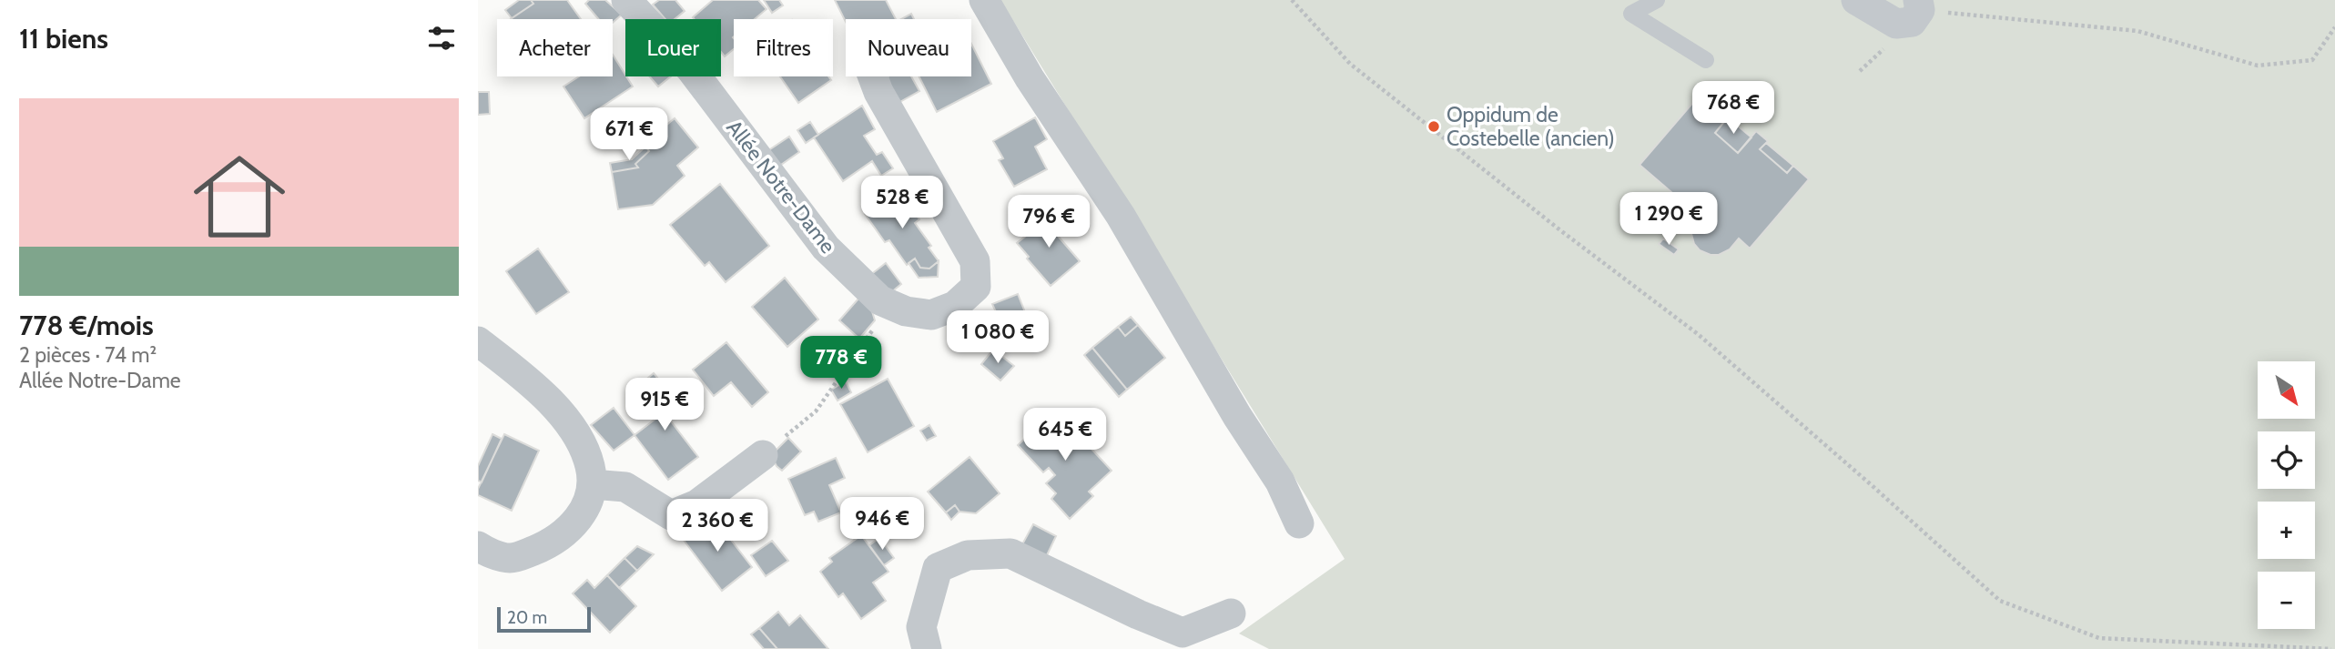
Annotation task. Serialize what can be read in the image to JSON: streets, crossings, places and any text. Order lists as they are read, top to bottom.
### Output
{
  "streets": {
    "street": ["Allée Notre-Dame"]
  },
  "places": ["Oppidum de Costebelle (ancien)"],
  "scale_bar": "20 m",
  "north": "bottom right",
  "page": {
    "heading": "11 biens",
    "chip": [
      "Acheter",
      "Louer",
      "Filtres",
      "Nouveau"
    ],
    "list": [
      {
        "name": "778 €/mois",
        "note": "2 pièces · 74 m² · Allée Notre-Dame"
      }
    ],
    "price": [
      "768 €",
      "671 €",
      "528 €",
      "1 290 €",
      "796 €",
      "1 080 €",
      "778 €",
      "915 €",
      "645 €",
      "946 €",
      "2 360 €"
    ],
    "map_buttons": ["+", "−"],
    "scale": "20 m"
  }
}
